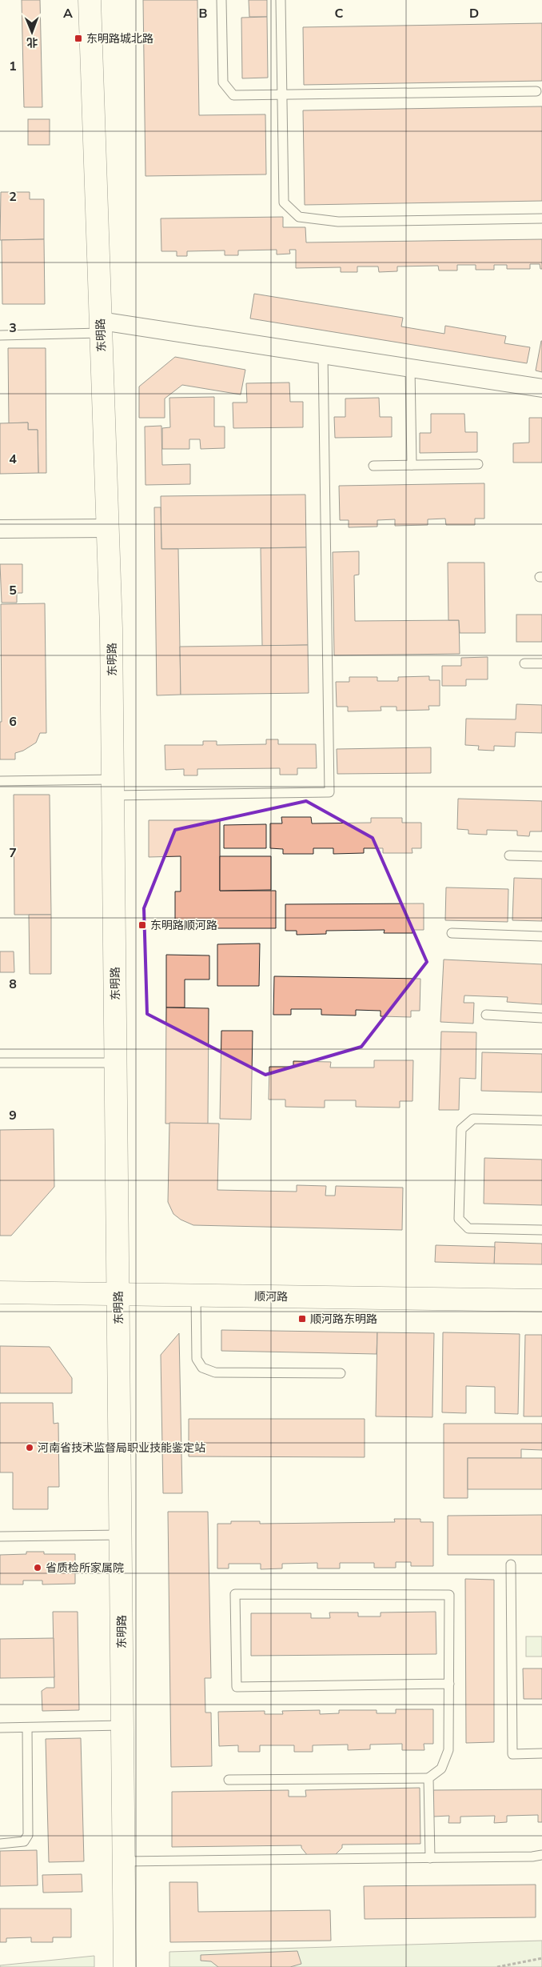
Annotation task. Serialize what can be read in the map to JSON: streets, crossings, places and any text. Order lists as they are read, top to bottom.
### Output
{
  "streets": {
    "street": ["东明路", "顺河路"]
  },
  "crossings": [
    ["东明路", "顺河路"]
  ],
  "places": {
    "transit": ["东明路城北路", "东明路顺河路", "顺河路东明路"],
    "other": ["河南省技术监督局职业技能鉴定站", "省质检所家属院"]
  },
  "north": "bottom",
  "grid": {
    "columns": [
      "A",
      "B",
      "C",
      "D"
    ],
    "rows": [
      "1",
      "2",
      "3",
      "4",
      "5",
      "6",
      "7",
      "8",
      "9"
    ]
  }
}
